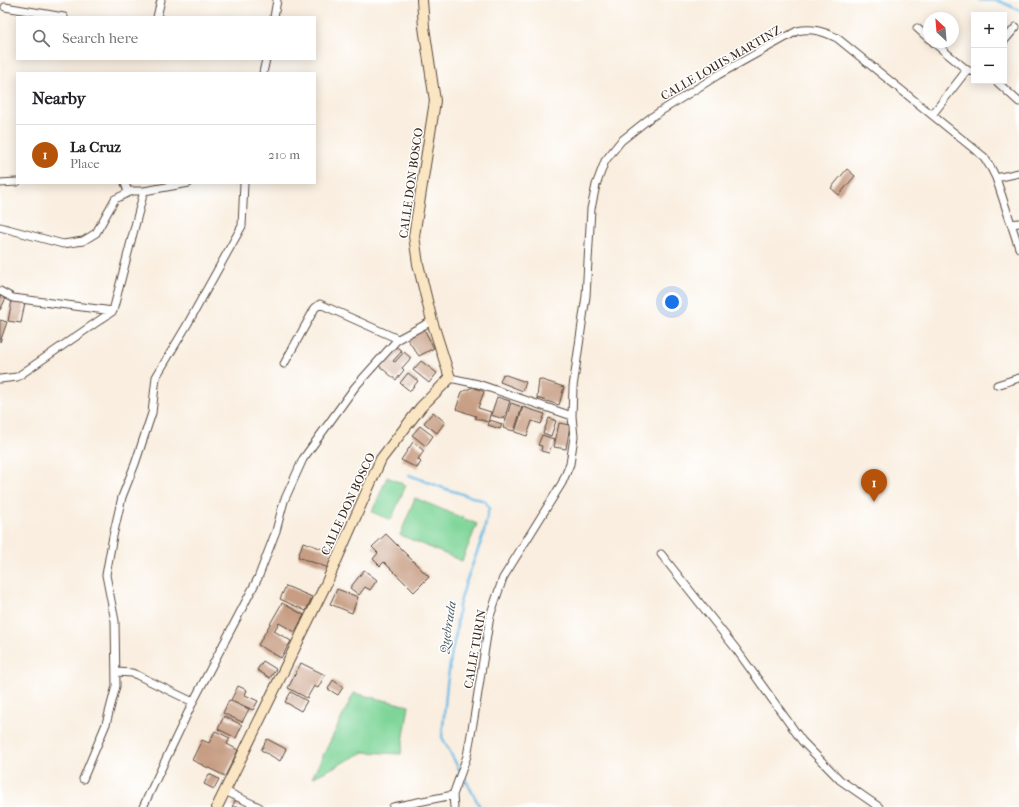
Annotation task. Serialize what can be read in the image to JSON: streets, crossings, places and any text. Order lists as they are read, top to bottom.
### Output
{
  "streets": {
    "street": ["CALLE LOUIS MARTINZ", "CALLE DON BOSCO", "CALLE TURIN"]
  },
  "crossings": [
    ["CALLE LOUIS MARTINZ", "CALLE TURIN"]
  ],
  "water": ["Quebrada"],
  "north": "top left",
  "page": {
    "map_buttons": ["+", "−"],
    "search": "Search here",
    "heading": "Nearby",
    "list": [
      {
        "mark": "1",
        "name": "La Cruz",
        "note": "Place",
        "value": "210 m"
      }
    ],
    "pins": "1"
  }
}
